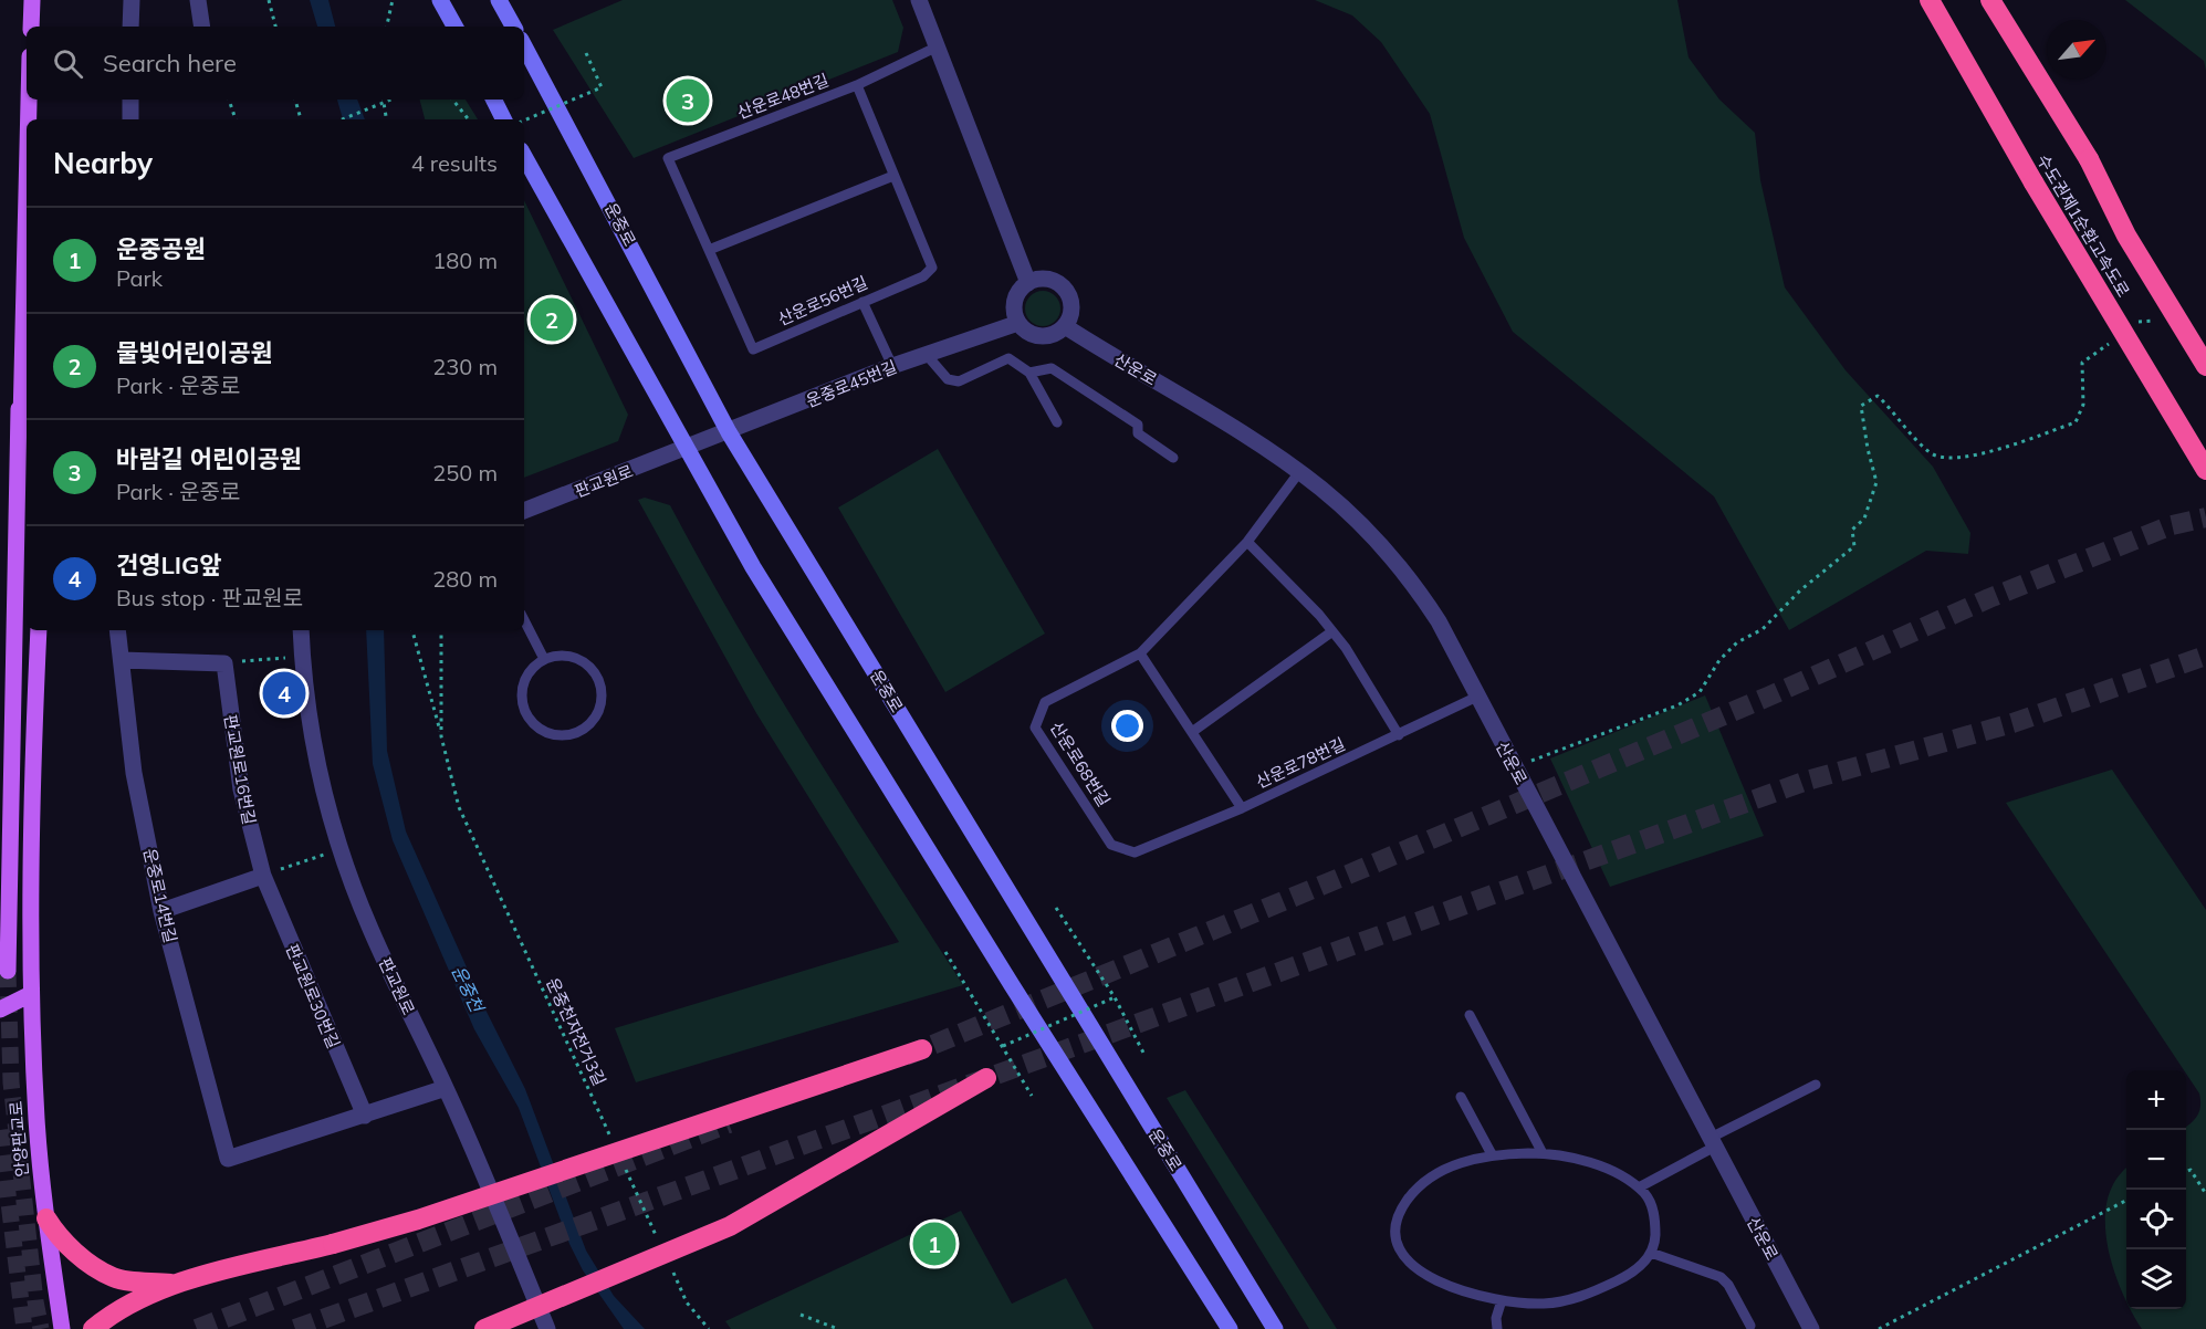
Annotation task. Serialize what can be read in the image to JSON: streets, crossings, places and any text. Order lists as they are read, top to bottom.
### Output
{
  "streets": {
    "highway": ["수도권제1순환고속도로"],
    "main road": ["운중로", "안양판교로"],
    "street": [
      "산운로",
      "운중로45번길",
      "판교원로",
      "판교원로16번길",
      "운중로14번길",
      "판교원로30번길"
    ],
    "lane": [
      "산운로48번길",
      "산운로56번길",
      "산운로78번길",
      "산운로68번길"
    ],
    "path": ["운중천자전거3길"]
  },
  "crossings": [
    ["산운로48번길", "산운로56번길"],
    ["운중로", "운중로45번길"],
    ["산운로", "운중로45번길"],
    ["산운로", "산운로78번길"],
    ["산운로", "산운로68번길"],
    ["운중로45번길", "판교원로"],
    ["산운로78번길", "산운로68번길"],
    ["판교원로16번길", "판교원로30번길"],
    ["운중로14번길", "판교원로30번길"]
  ],
  "water": ["운중천"],
  "north": "top right",
  "page": {
    "search": "Search here",
    "pins": [
      "3",
      "2",
      "4",
      "1"
    ],
    "heading": ["Nearby", "4 results"],
    "list": [
      {
        "mark": "1",
        "name": "운중공원",
        "note": "Park",
        "value": "180 m"
      },
      {
        "mark": "2",
        "name": "물빛어린이공원",
        "note": "Park · 운중로",
        "value": "230 m"
      },
      {
        "mark": "3",
        "name": "바람길 어린이공원",
        "note": "Park · 운중로",
        "value": "250 m"
      },
      {
        "mark": "4",
        "name": "건영LIG앞",
        "note": "Bus stop · 판교원로",
        "value": "280 m"
      }
    ],
    "map_buttons": ["+", "−"]
  }
}
